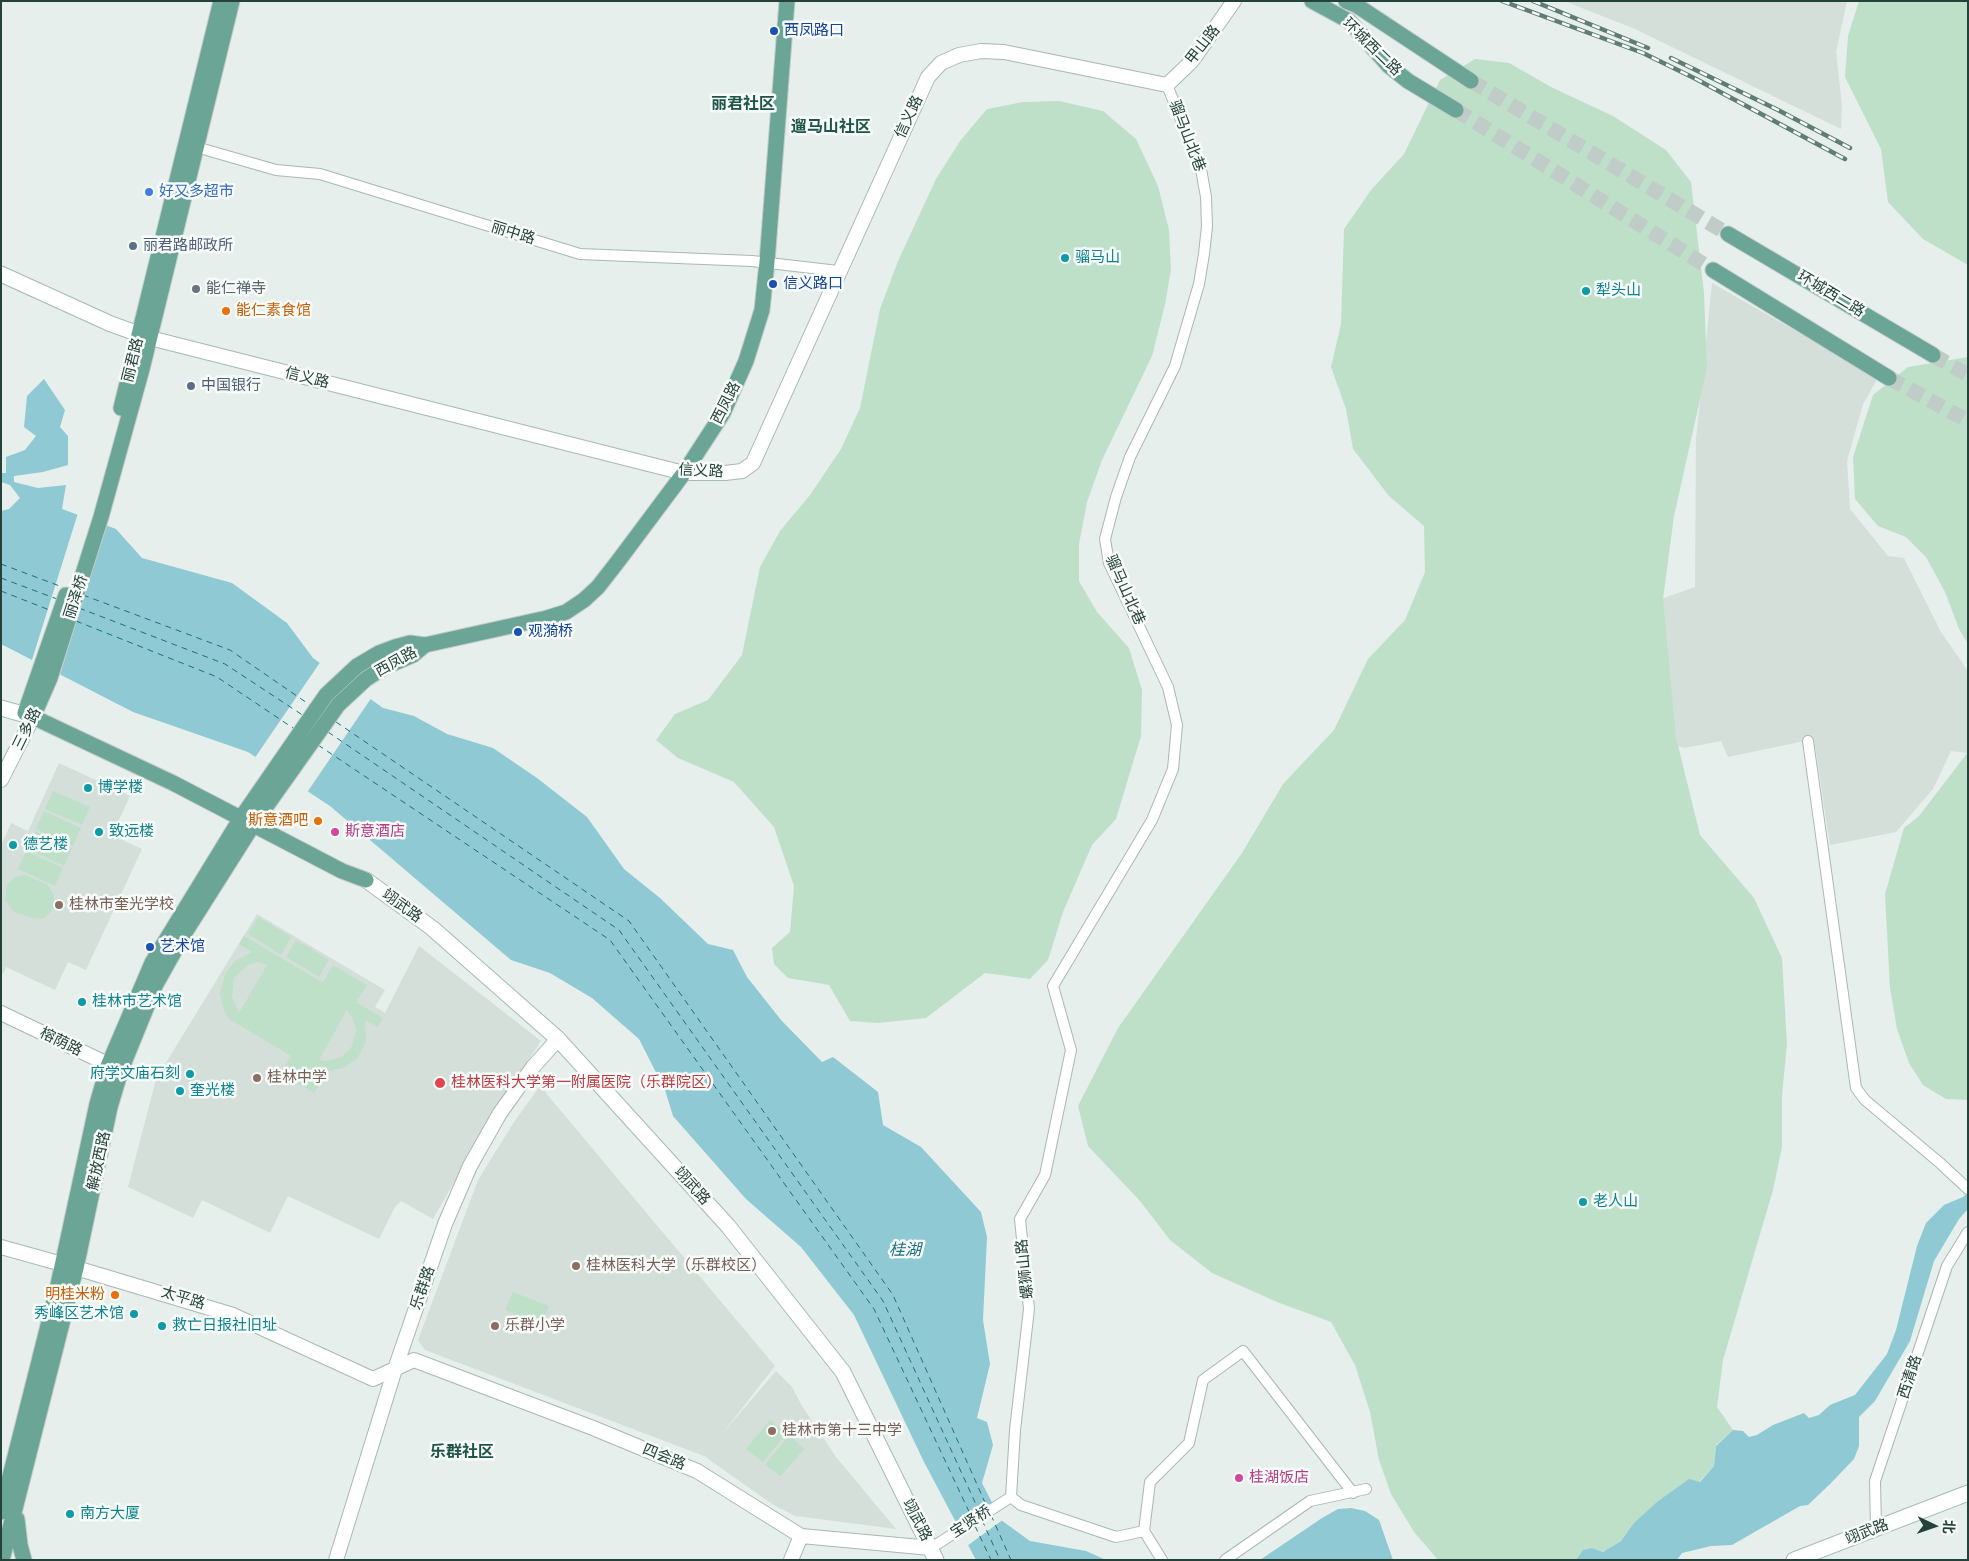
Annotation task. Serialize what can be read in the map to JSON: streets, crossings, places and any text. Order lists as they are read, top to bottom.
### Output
{
  "streets": {
    "main road": [
      "环城西二路",
      "信义路",
      "丽君路",
      "西凤路",
      "丽泽桥",
      "三多路",
      "翊武路",
      "解放西路"
    ],
    "street": [
      "甲山路",
      "骝马山北巷",
      "丽中路",
      "榕荫路",
      "螺狮山路",
      "乐群路",
      "太平路",
      "西清路",
      "四会路",
      "宝贤桥"
    ]
  },
  "crossings": [
    ["甲山路", "信义路"],
    ["甲山路", "骝马山北巷"],
    ["信义路", "骝马山北巷"],
    ["信义路", "丽中路"],
    ["信义路", "丽君路"],
    ["信义路", "西凤路"],
    ["骝马山北巷", "螺狮山路"],
    ["丽中路", "丽君路"],
    ["丽中路", "西凤路"],
    ["丽君路", "丽泽桥"],
    ["西凤路", "解放西路"],
    ["丽泽桥", "三多路"],
    ["三多路", "翊武路"],
    ["翊武路", "解放西路"],
    ["翊武路", "乐群路"],
    ["翊武路", "西清路"],
    ["翊武路", "四会路"],
    ["翊武路", "宝贤桥"],
    ["榕荫路", "解放西路"],
    ["解放西路", "太平路"],
    ["螺狮山路", "宝贤桥"],
    ["乐群路", "太平路"],
    ["乐群路", "四会路"],
    ["太平路", "四会路"],
    ["四会路", "宝贤桥"]
  ],
  "districts": ["丽君社区", "遛马山社区", "乐群社区"],
  "water": ["桂湖"],
  "places": [
    "西凤路口",
    "好又多超市",
    "丽君路邮政所",
    "骝马山",
    "信义路口",
    "能仁禅寺",
    "犁头山",
    "能仁素食馆",
    "中国银行",
    "观漪桥",
    "博学楼",
    "斯意酒吧",
    "致远楼",
    "斯意酒店",
    "德艺楼",
    "桂林市奎光学校",
    "艺术馆",
    "桂林市艺术馆",
    "府学文庙石刻",
    "桂林中学",
    "桂林医科大学第一附属医院（乐群院区）",
    "奎光楼",
    "老人山",
    "桂林医科大学（乐群校区）",
    "明桂米粉",
    "秀峰区艺术馆",
    "救亡日报社旧址",
    "乐群小学",
    "桂林市第十三中学",
    "桂湖饭店",
    "南方大厦"
  ],
  "north": "right"
}
